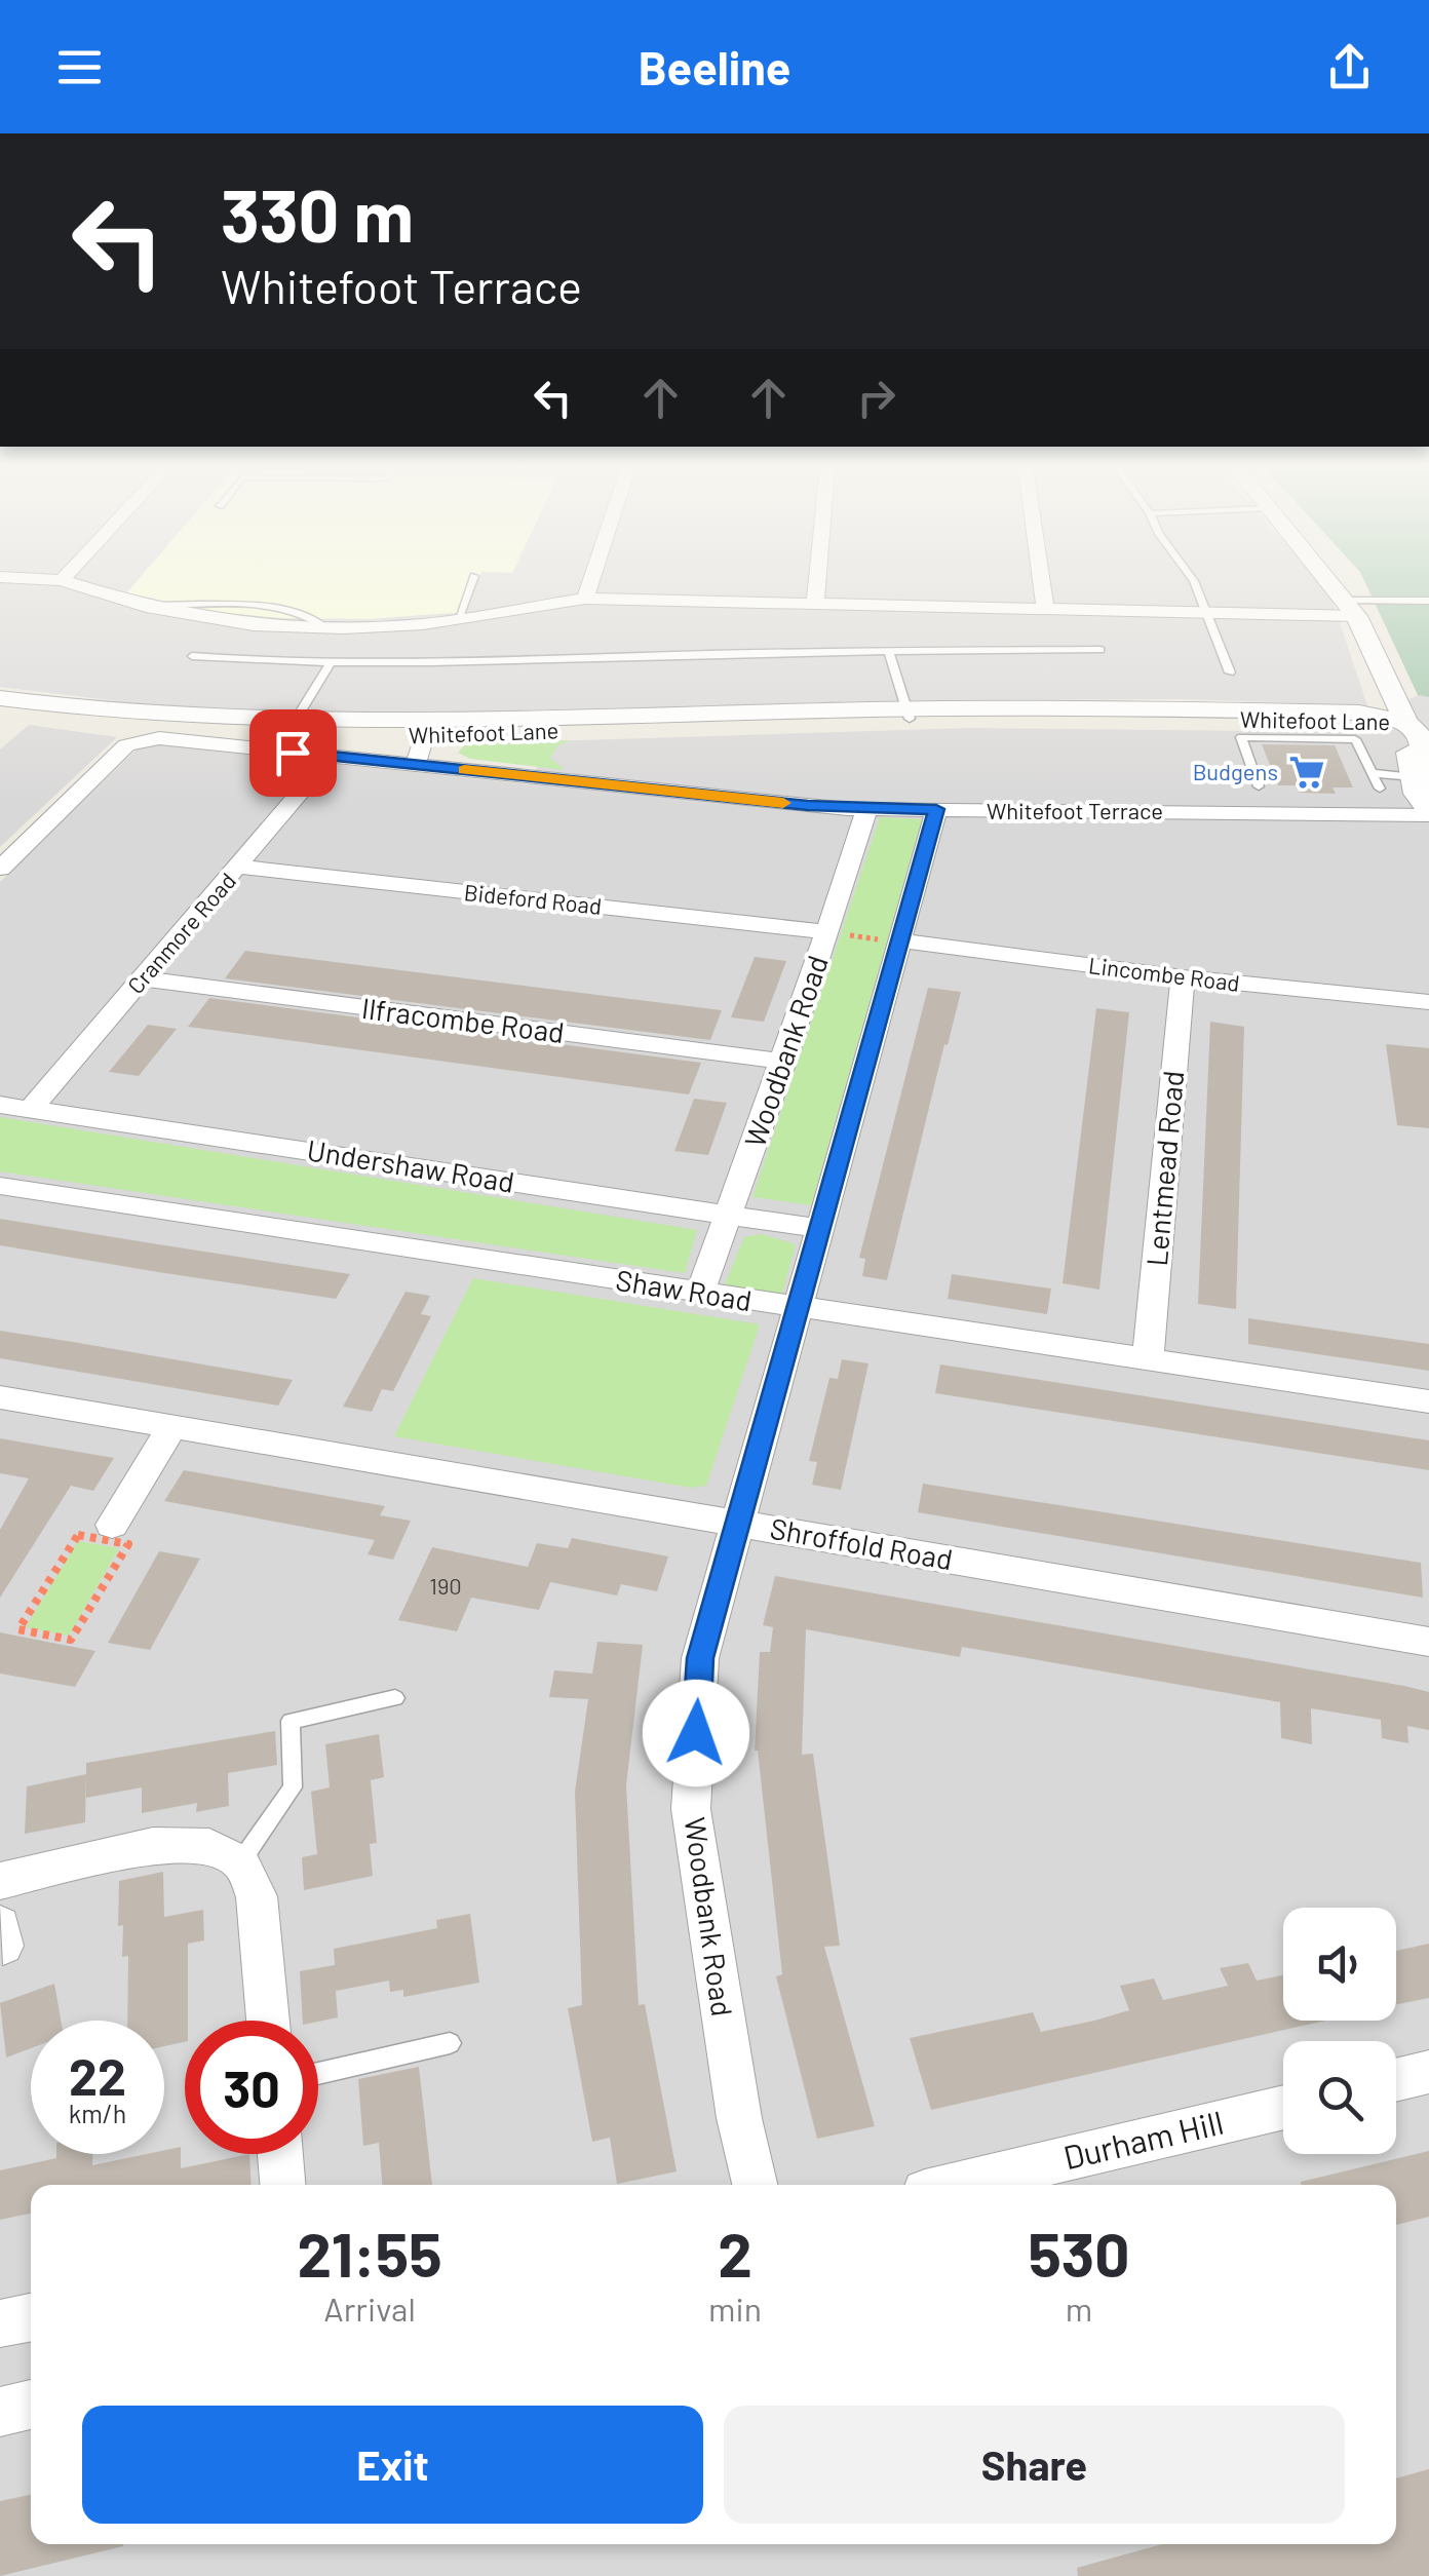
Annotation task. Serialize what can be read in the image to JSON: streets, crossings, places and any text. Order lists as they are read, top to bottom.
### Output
{
  "streets": {
    "street": [
      "Whitefoot Lane",
      "Whitefoot Terrace",
      "Bideford Road",
      "Cranmore Road",
      "Lincombe Road",
      "Ilfracombe Road",
      "Woodbank Road",
      "Undershaw Road",
      "Lentmead Road",
      "Shaw Road",
      "Shroffold Road",
      "Durham Hill"
    ]
  },
  "crossings": [
    ["Whitefoot Terrace", "Cranmore Road"],
    ["Whitefoot Terrace", "Woodbank Road"],
    ["Bideford Road", "Cranmore Road"],
    ["Bideford Road", "Woodbank Road"],
    ["Cranmore Road", "Ilfracombe Road"],
    ["Cranmore Road", "Undershaw Road"],
    ["Lincombe Road", "Woodbank Road"],
    ["Lincombe Road", "Lentmead Road"],
    ["Ilfracombe Road", "Woodbank Road"],
    ["Woodbank Road", "Undershaw Road"],
    ["Woodbank Road", "Shaw Road"],
    ["Woodbank Road", "Shroffold Road"],
    ["Lentmead Road", "Shaw Road"]
  ],
  "places": {
    "supermarket": ["Budgens"]
  },
  "house_numbers": ["190"],
  "page": {
    "header": "Beeline",
    "turn": ["330 m", "Whitefoot Terrace"],
    "speed": "22 km/h",
    "limit": "30",
    "eta": [
      "21:55",
      "Arrival",
      "2",
      "min",
      "530",
      "m"
    ],
    "buttons": ["Exit", "Share"]
  }
}
